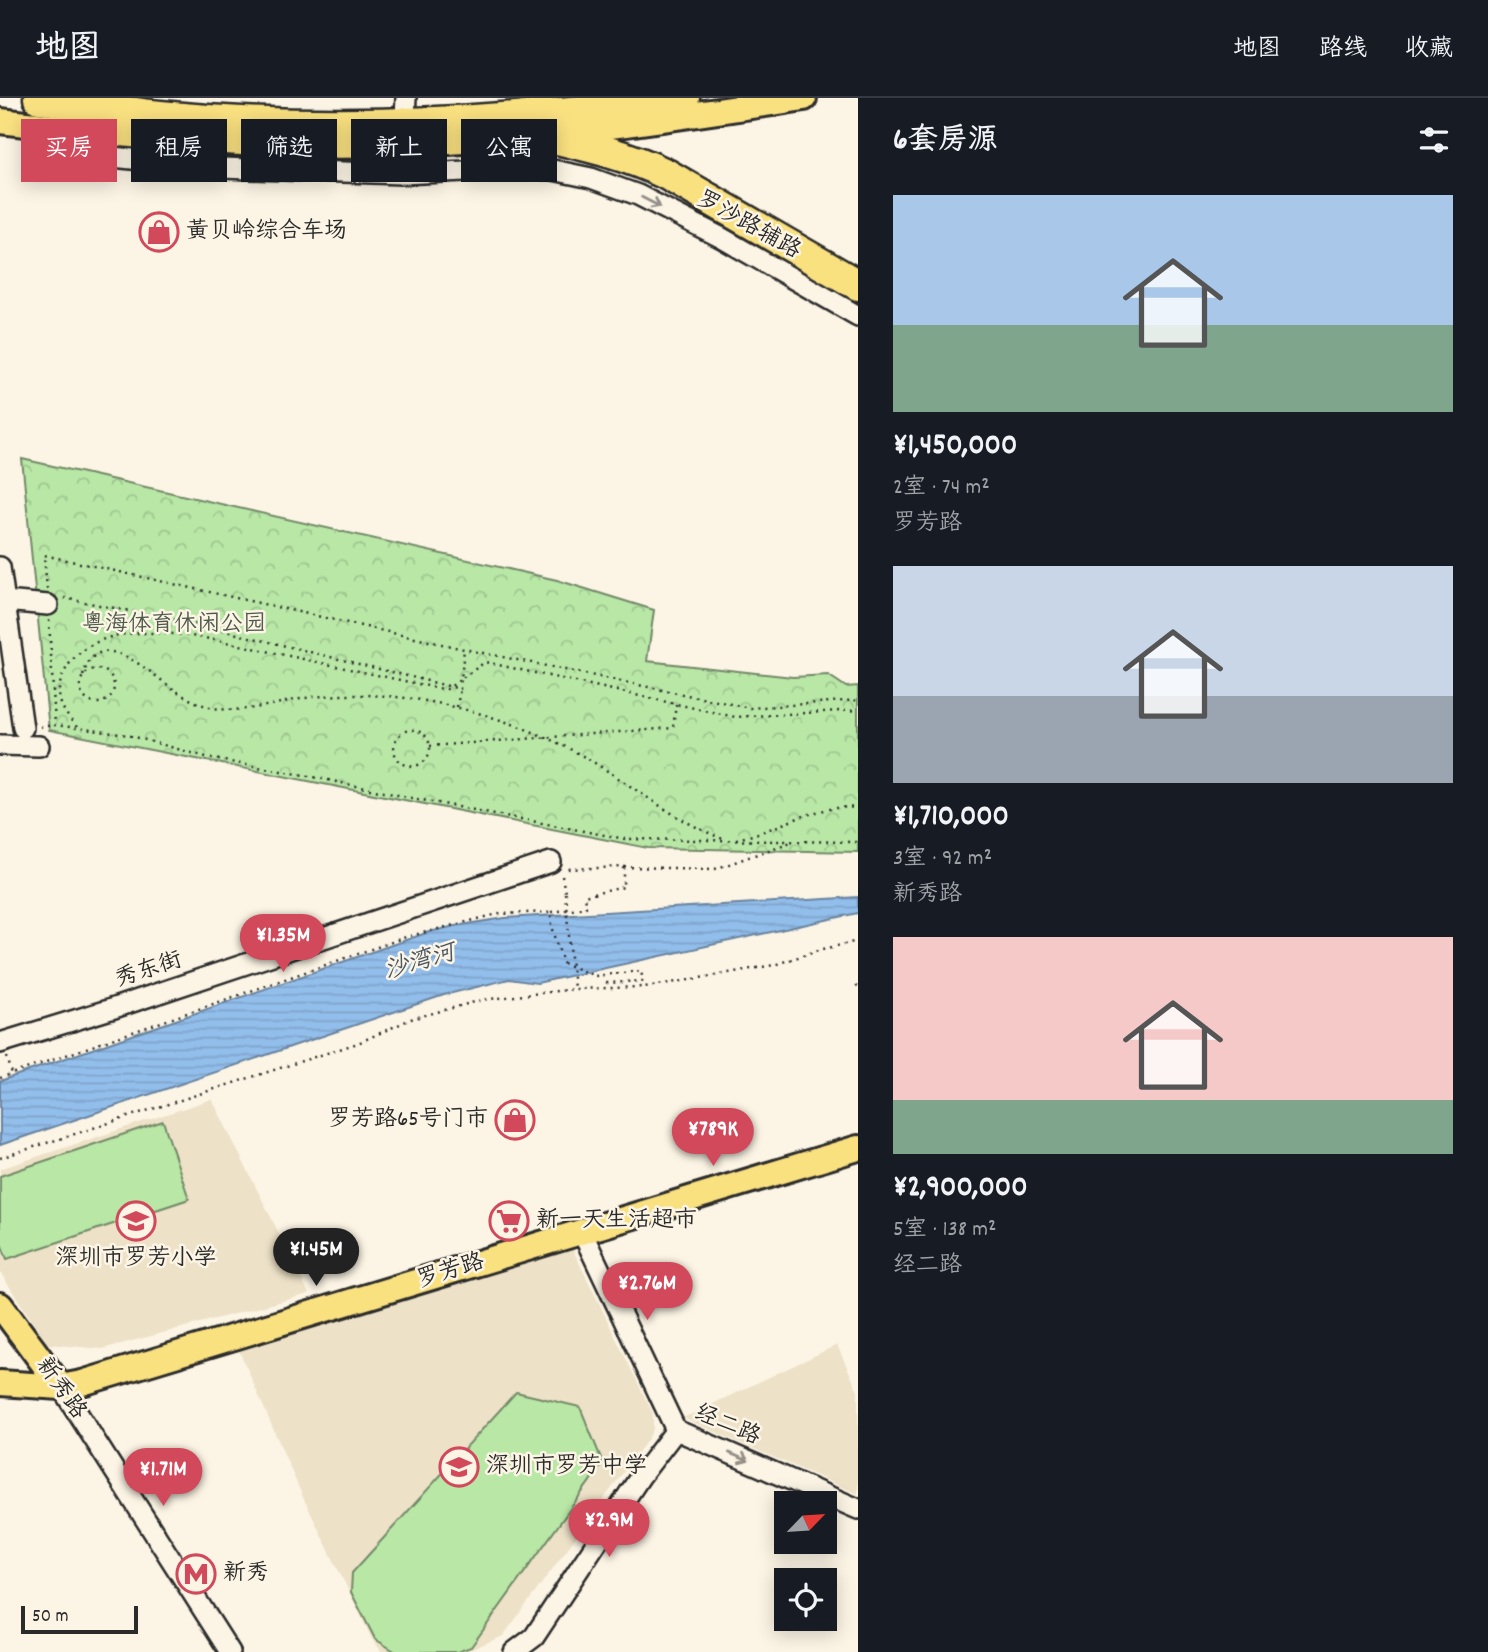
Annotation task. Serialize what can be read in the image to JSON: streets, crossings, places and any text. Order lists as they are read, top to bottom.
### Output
{
  "streets": {
    "main road": ["罗芳路", "新秀路"],
    "street": ["罗沙路辅路", "秀东街", "经二路"]
  },
  "crossings": [
    ["罗芳路", "新秀路"]
  ],
  "one_way": ["罗沙路辅路", "经二路"],
  "water": ["沙湾河"],
  "parks": ["粤海体育休闲公园"],
  "places": {
    "shop": ["黄贝岭综合车场", "罗芳路65号门市"],
    "school or university": ["深圳市罗芳小学", "深圳市罗芳中学"],
    "supermarket": ["新一天生活超市"],
    "metro station": ["新秀"]
  },
  "scale_bar": "50 m",
  "north": "top right",
  "page": {
    "header": "地图",
    "nav": ["地图", "路线", "收藏"],
    "heading": "6套房源",
    "chip": [
      "买房",
      "租房",
      "筛选",
      "新上",
      "公寓"
    ],
    "list": [
      {
        "name": "¥1,450,000",
        "note": "2室 · 74 m² · 罗芳路"
      },
      {
        "name": "¥1,710,000",
        "note": "3室 · 92 m² · 新秀路"
      },
      {
        "name": "¥2,900,000",
        "note": "5室 · 138 m² · 经二路"
      }
    ],
    "price": [
      "¥1.35M",
      "¥789K",
      "¥1.45M",
      "¥2.76M",
      "¥1.71M",
      "¥2.9M"
    ],
    "scale": "50 m"
  }
}
